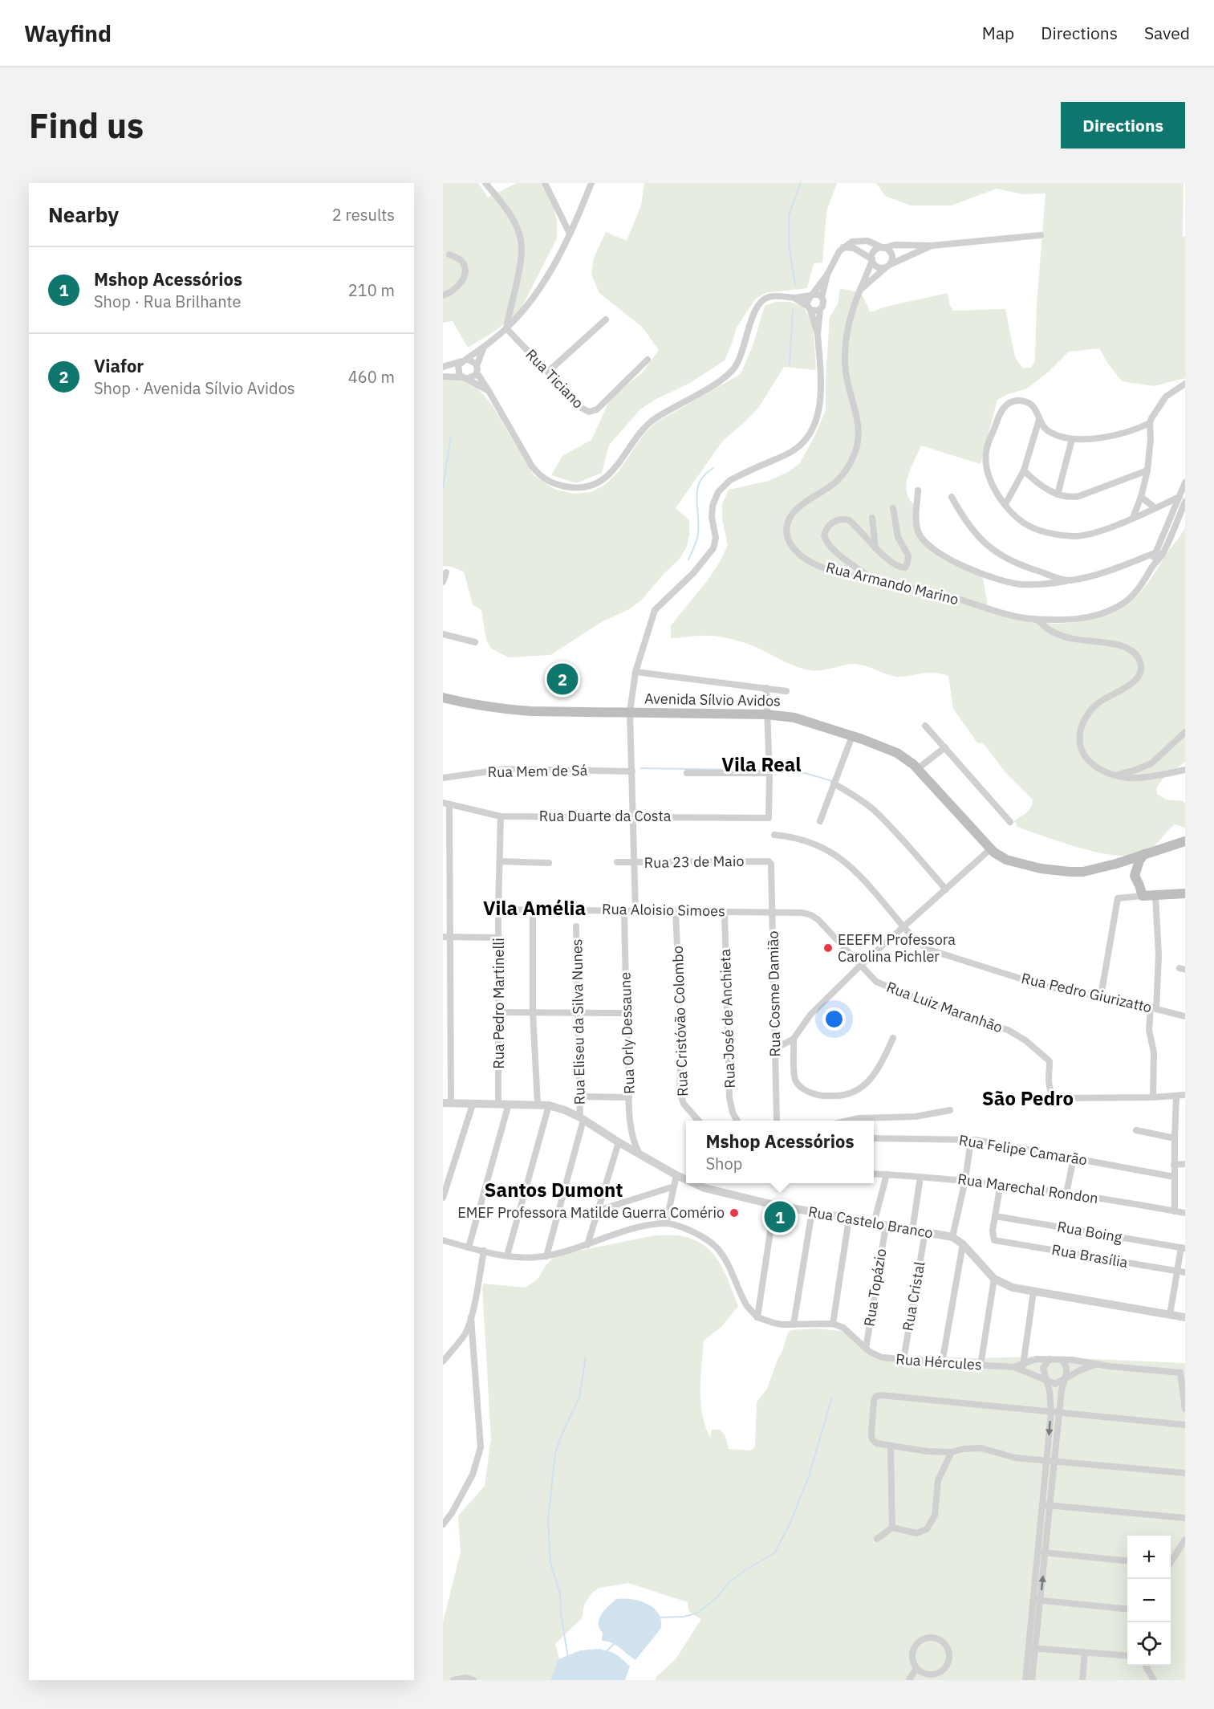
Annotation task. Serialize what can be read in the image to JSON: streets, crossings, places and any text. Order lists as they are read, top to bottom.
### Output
{
  "streets": {
    "main road": ["Avenida Sílvio Avidos"],
    "street": [
      "Rua Ticiano",
      "Rua Armando Marino",
      "Rua Mem de Sá",
      "Rua Duarte da Costa",
      "Rua 23 de Maio",
      "Rua Aloisio Simoes",
      "Rua Pedro Giurizatto",
      "Rua Cosme Damião",
      "Rua Pedro Martinelli",
      "Rua Luiz Maranhão",
      "Rua José de Anchieta",
      "Rua Cristóvão Colombo",
      "Rua Eliseu da Silva Nunes",
      "Rua Orly Dessaune",
      "Rua Felipe Camarão",
      "Rua Marechal Rondon",
      "Rua Castelo Branco",
      "Rua Boing",
      "Rua Brasília",
      "Rua Topázio",
      "Rua Cristal",
      "Rua Hércules"
    ]
  },
  "crossings": [
    ["Rua Duarte da Costa", "Rua Pedro Martinelli"],
    ["Rua 23 de Maio", "Rua Cosme Damião"],
    ["Rua Aloisio Simoes", "Rua Cosme Damião"],
    ["Rua Aloisio Simoes", "Rua Pedro Martinelli"],
    ["Rua Aloisio Simoes", "Rua Luiz Maranhão"],
    ["Rua Aloisio Simoes", "Rua José de Anchieta"],
    ["Rua Aloisio Simoes", "Rua Cristóvão Colombo"],
    ["Rua Aloisio Simoes", "Rua Orly Dessaune"],
    ["Rua Cosme Damião", "Rua Luiz Maranhão"],
    ["Rua Pedro Martinelli", "Rua Castelo Branco"],
    ["Rua Eliseu da Silva Nunes", "Rua Castelo Branco"],
    ["Rua Orly Dessaune", "Rua Castelo Branco"],
    ["Rua Castelo Branco", "Rua Topázio"],
    ["Rua Castelo Branco", "Rua Cristal"],
    ["Rua Boing", "Rua Brasília"],
    ["Rua Topázio", "Rua Hércules"],
    ["Rua Cristal", "Rua Hércules"]
  ],
  "districts": [
    "Vila Real",
    "Vila Amélia",
    "São Pedro",
    "Santos Dumont"
  ],
  "places": ["EEEFM Professora Carolina Pichler", "EMEF Professora Matilde Guerra Comério"],
  "page": {
    "header": "Wayfind",
    "nav": ["Map", "Directions", "Saved"],
    "buttons": "Directions",
    "title": "Find us",
    "heading": ["Nearby", "2 results"],
    "list": [
      {
        "mark": "1",
        "name": "Mshop Acessórios",
        "note": "Shop · Rua Brilhante",
        "value": "210 m"
      },
      {
        "mark": "2",
        "name": "Viafor",
        "note": "Shop · Avenida Sílvio Avidos",
        "value": "460 m"
      }
    ],
    "pins": ["2", "1"],
    "popup": ["Mshop Acessórios", "Shop"],
    "map_buttons": ["+", "−"]
  }
}
